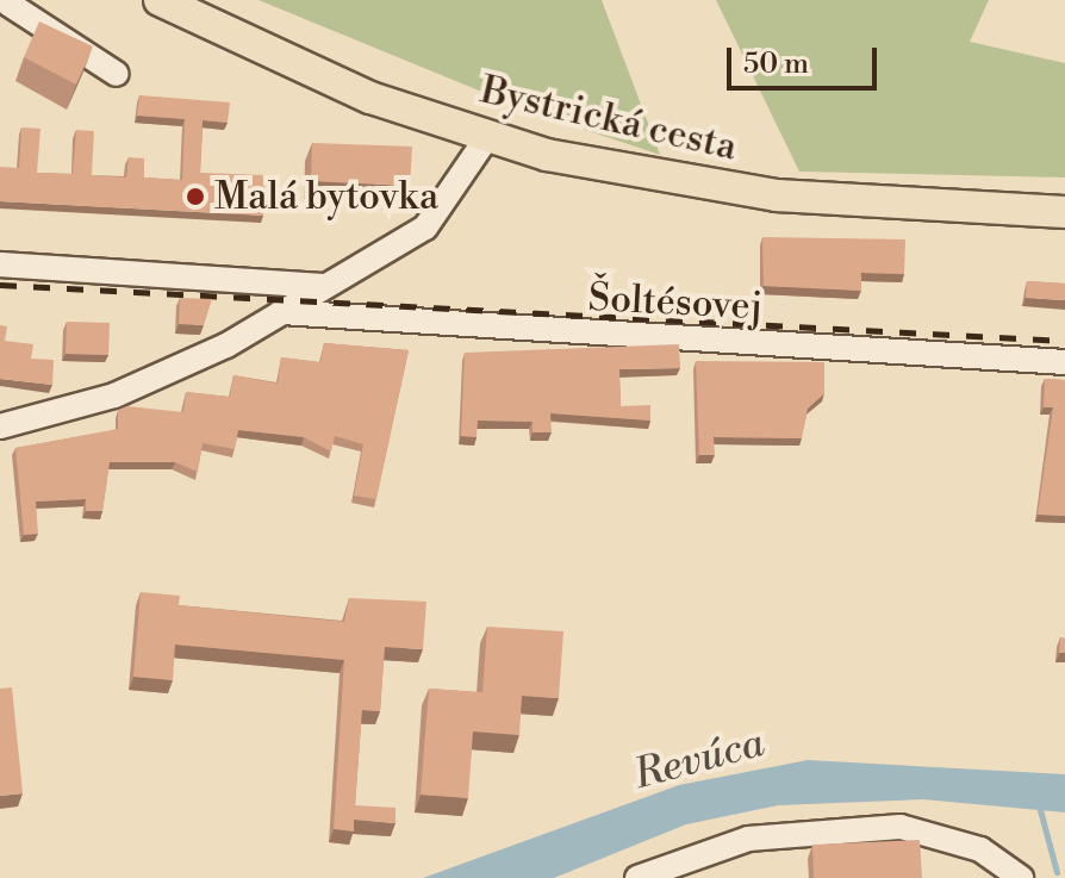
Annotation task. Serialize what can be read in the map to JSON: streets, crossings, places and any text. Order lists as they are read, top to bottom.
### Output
{
  "streets": {
    "main road": ["Bystrická cesta"],
    "street": ["Šoltésovej"]
  },
  "water": ["Revúca"],
  "places": ["Malá bytovka"],
  "scale_bar": "50 m"
}
